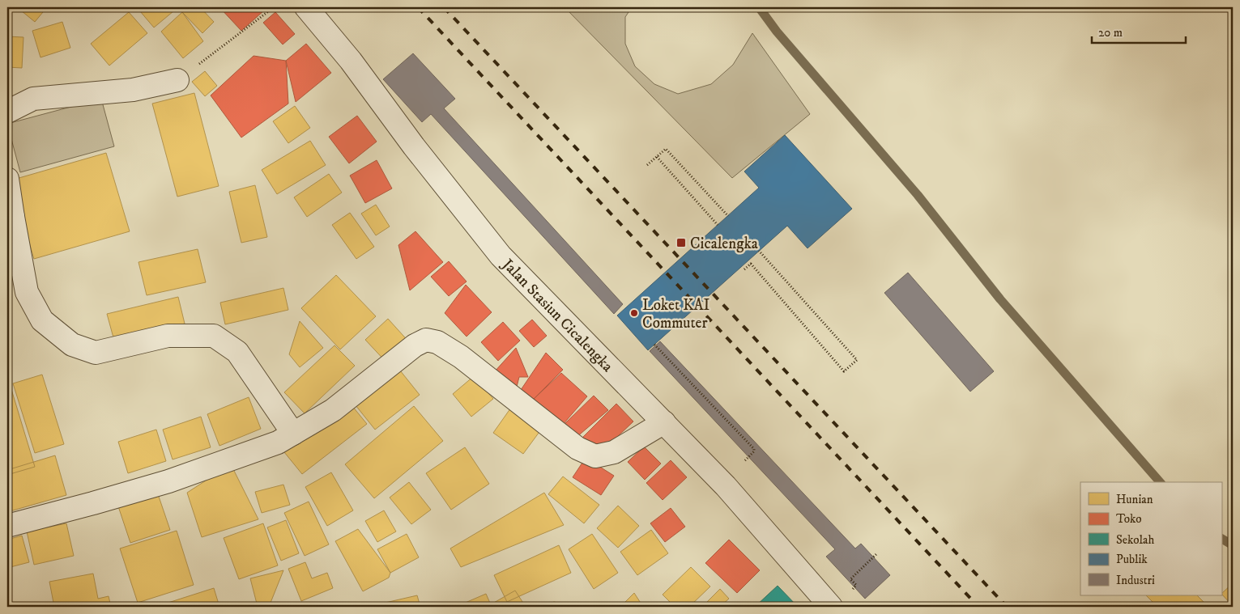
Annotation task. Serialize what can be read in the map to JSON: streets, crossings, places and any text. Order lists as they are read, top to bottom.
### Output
{
  "streets": {
    "street": ["Jalan Stasiun Cicalengka"]
  },
  "places": {
    "transit": ["Cicalengka"],
    "other": ["Loket KAI Commuter"]
  },
  "legend": [
    "Hunian",
    "Toko",
    "Sekolah",
    "Publik",
    "Industri"
  ],
  "scale_bar": "20 m"
}
